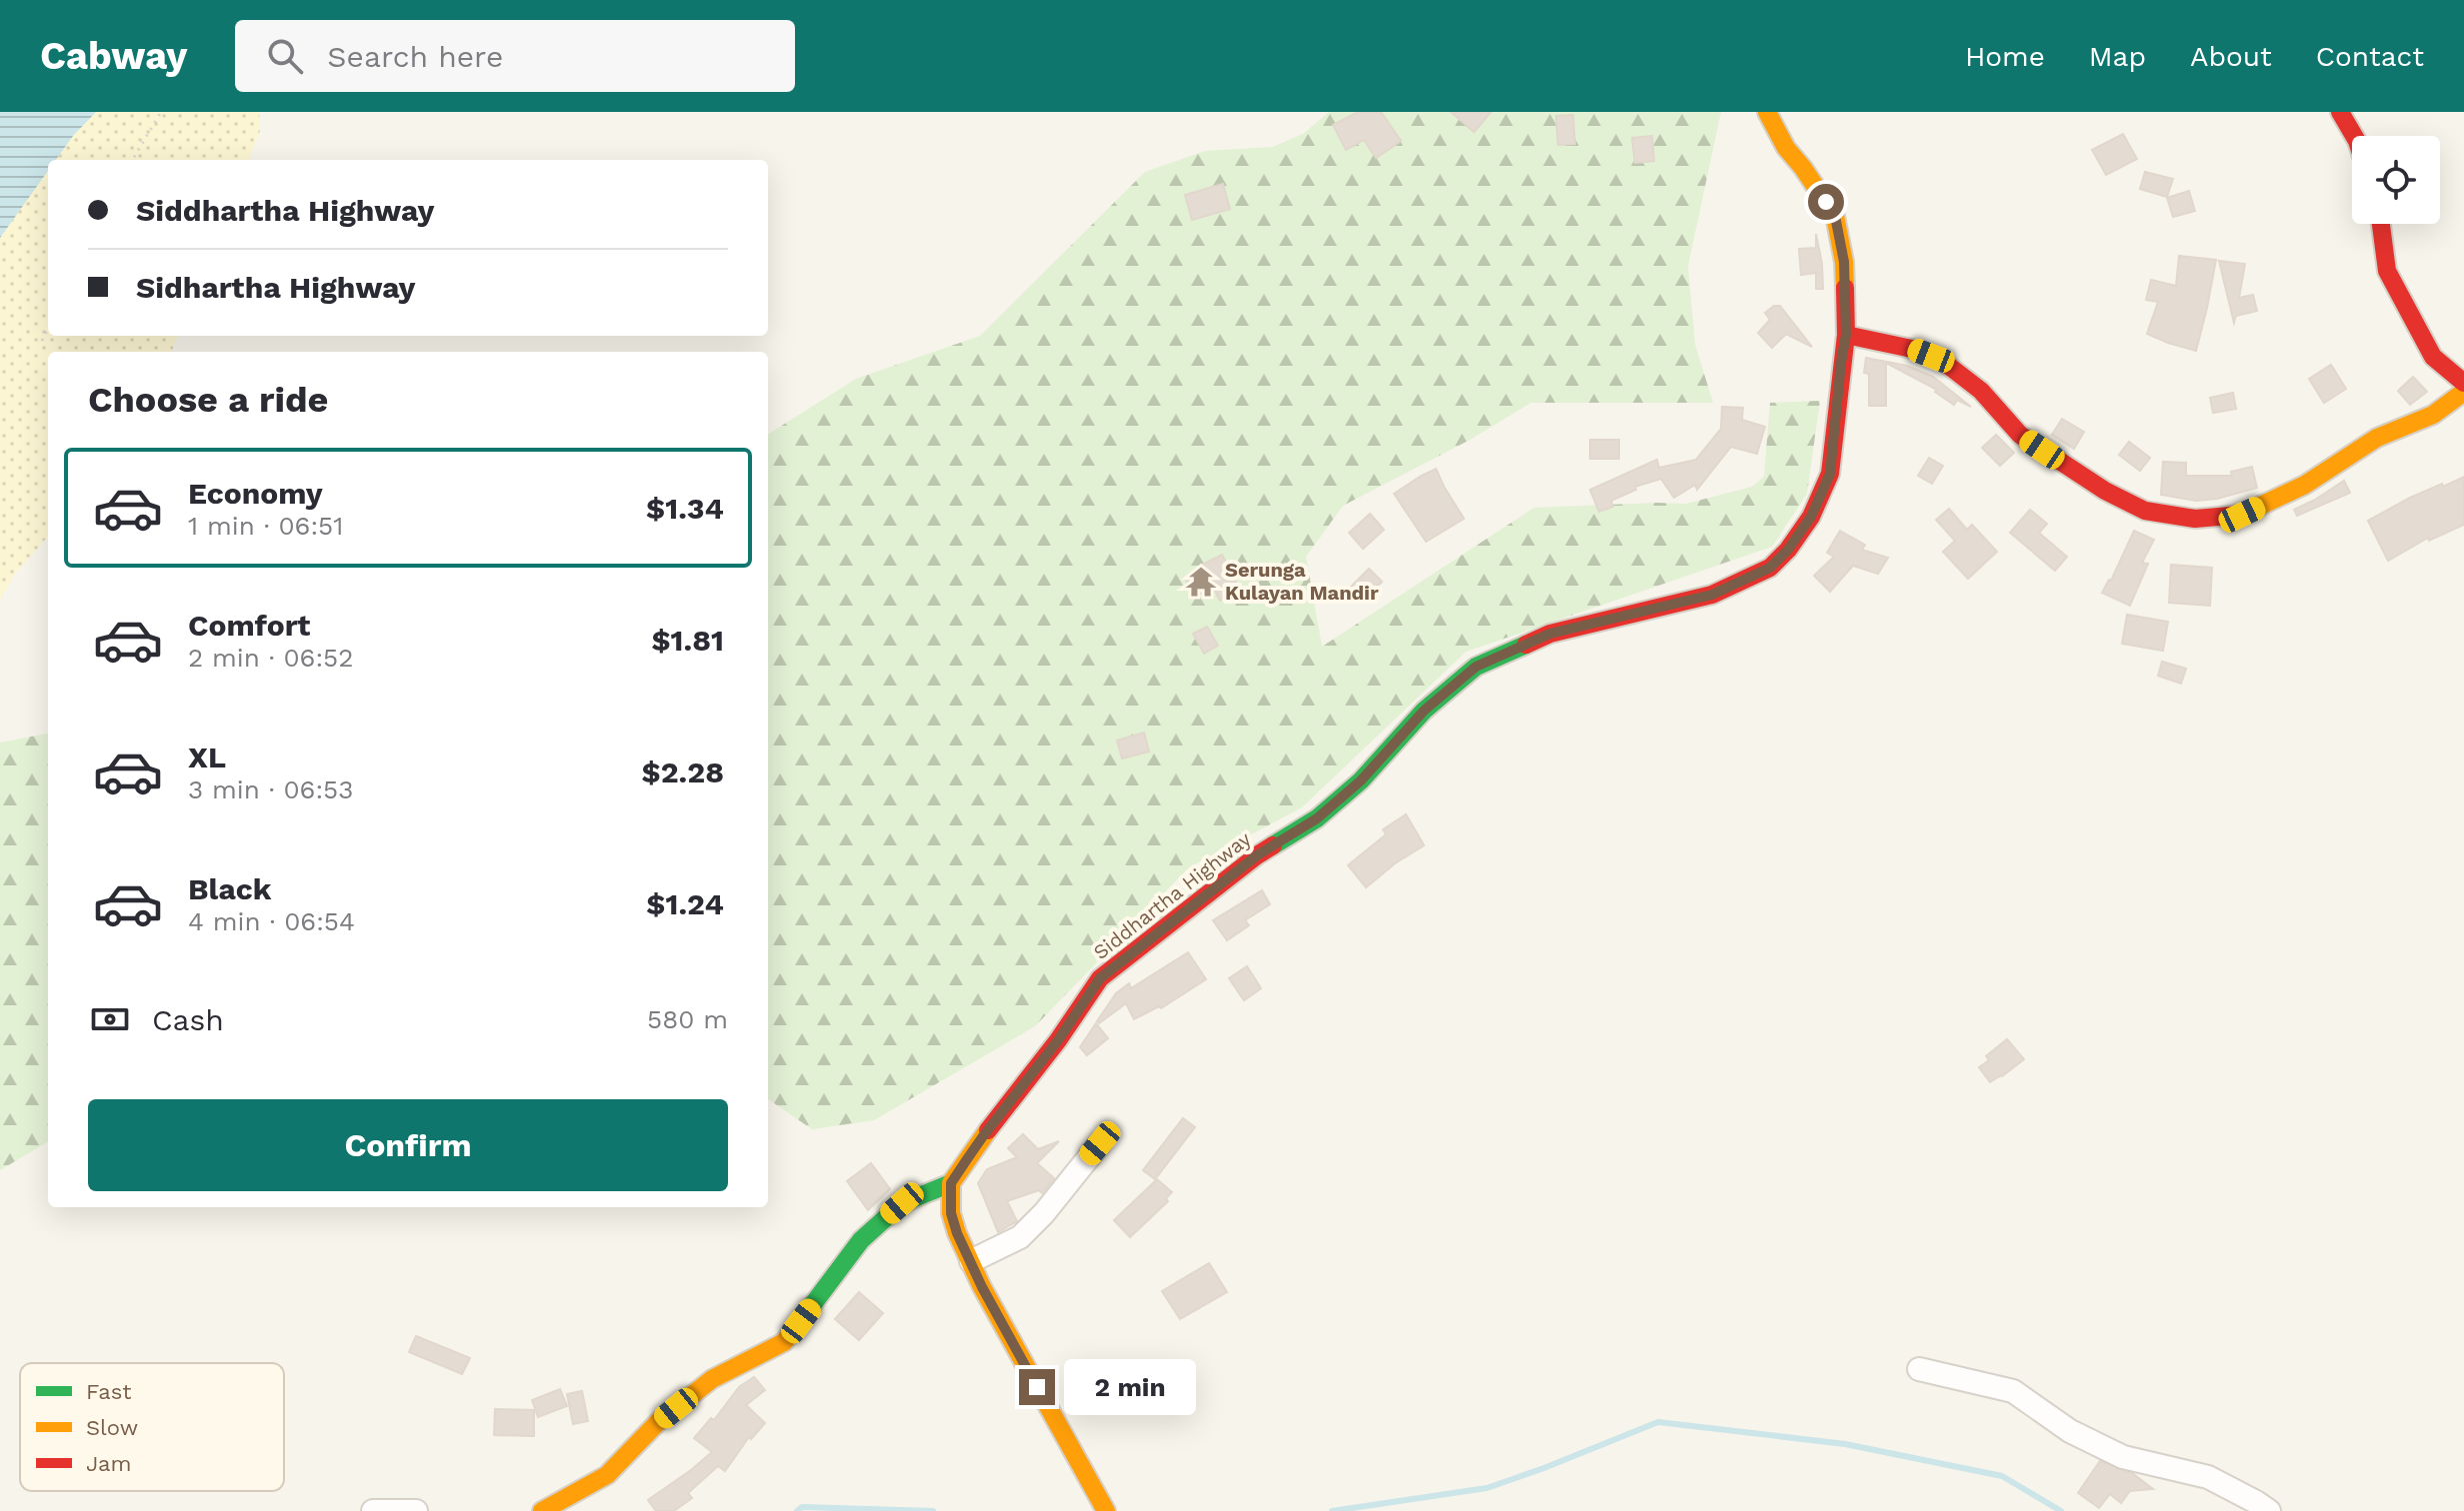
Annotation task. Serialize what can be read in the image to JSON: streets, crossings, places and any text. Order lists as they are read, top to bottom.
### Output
{
  "streets": {
    "main road": ["Siddhartha Highway"]
  },
  "places": {
    "temple": ["Serunga Kulayan Mandir"]
  },
  "legend": ["Fast", "Slow", "Jam"],
  "page": {
    "header": "Cabway",
    "search": "Search here",
    "nav": [
      "Home",
      "Map",
      "About",
      "Contact"
    ],
    "banner": ["Siddhartha Highway", "Sidhartha Highway"],
    "heading": "Choose a ride",
    "list": [
      {
        "name": "Economy",
        "note": "1 min · 06:51",
        "value": "$1.34"
      },
      {
        "name": "Comfort",
        "note": "2 min · 06:52",
        "value": "$1.81"
      },
      {
        "name": "XL",
        "note": "3 min · 06:53",
        "value": "$2.28"
      },
      {
        "name": "Black",
        "note": "4 min · 06:54",
        "value": "$1.24"
      }
    ],
    "pay": ["Cash", "580 m"],
    "buttons": "Confirm",
    "bubble": "2 min"
  }
}
